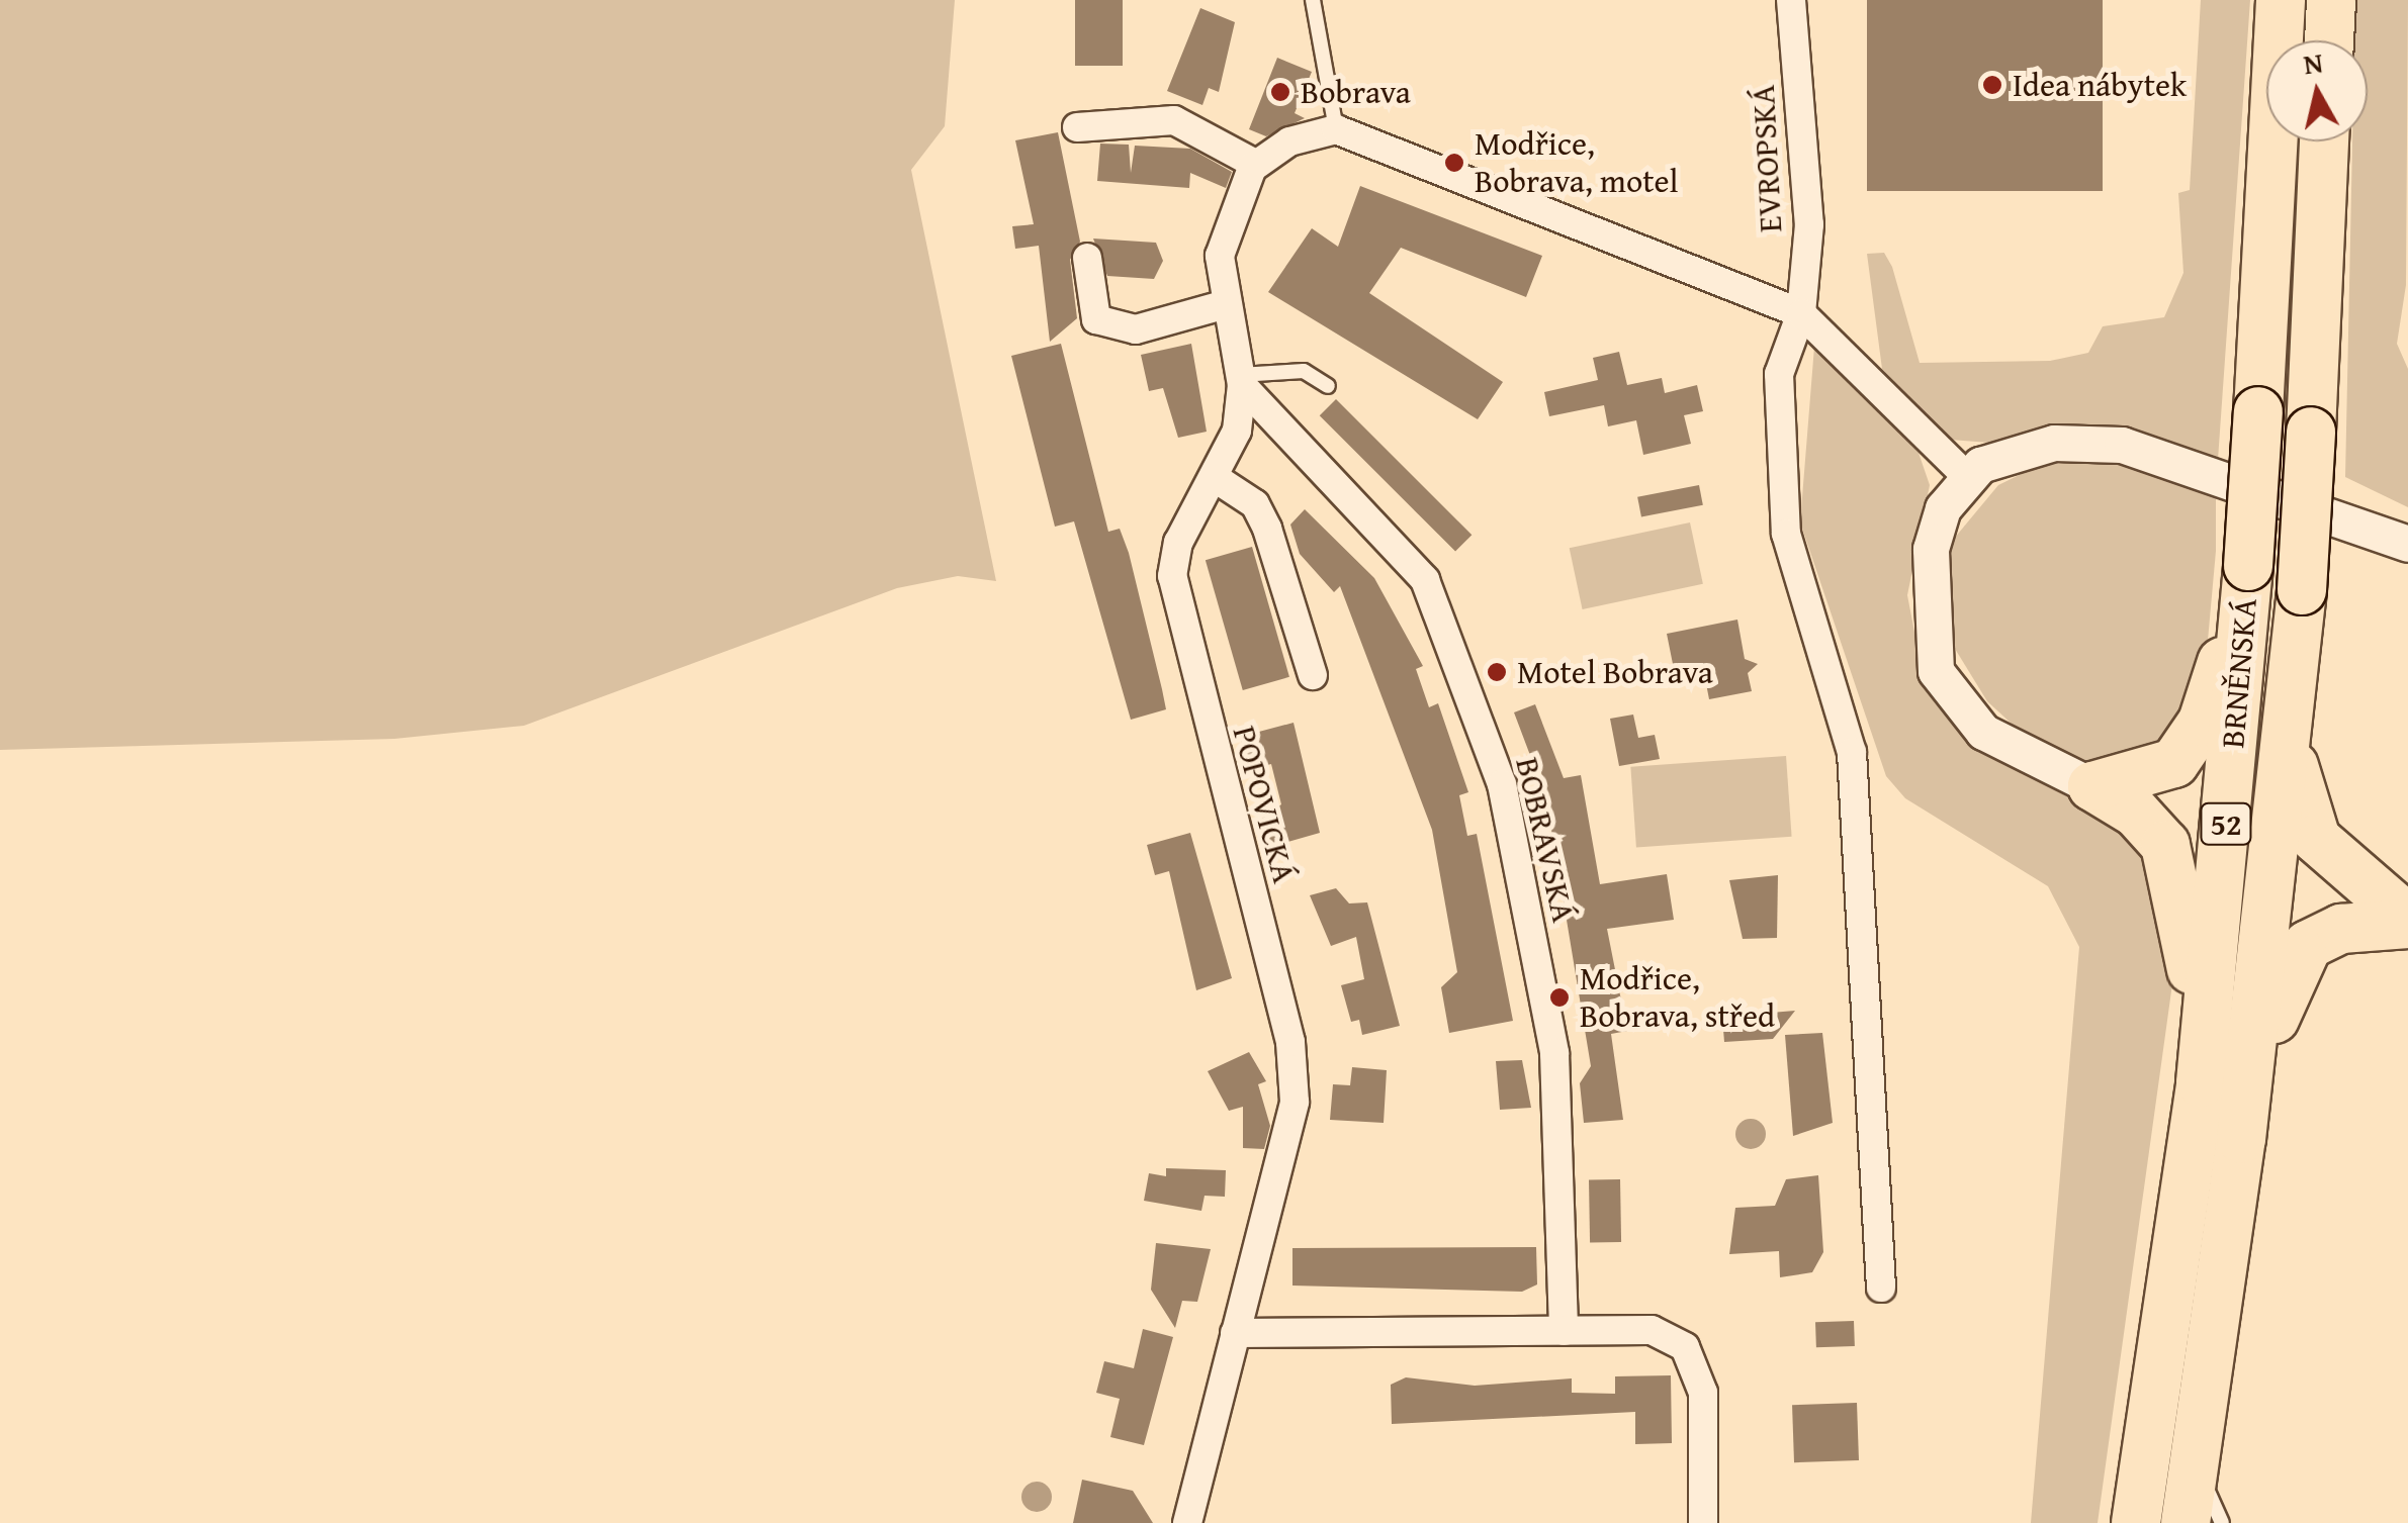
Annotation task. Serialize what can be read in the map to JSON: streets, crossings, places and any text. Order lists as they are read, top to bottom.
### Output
{
  "streets": {
    "highway": ["BRNĚNSKÁ", "52"],
    "street": ["EVROPSKÁ", "POPOVICKÁ", "BOBRAVSKÁ"]
  },
  "crossings": [
    ["POPOVICKÁ", "BOBRAVSKÁ"]
  ],
  "places": [
    "Idea nábytek",
    "Bobrava",
    "Modřice, Bobrava, motel",
    "Motel Bobrava",
    "Modřice, Bobrava, střed"
  ],
  "north": "top"
}
